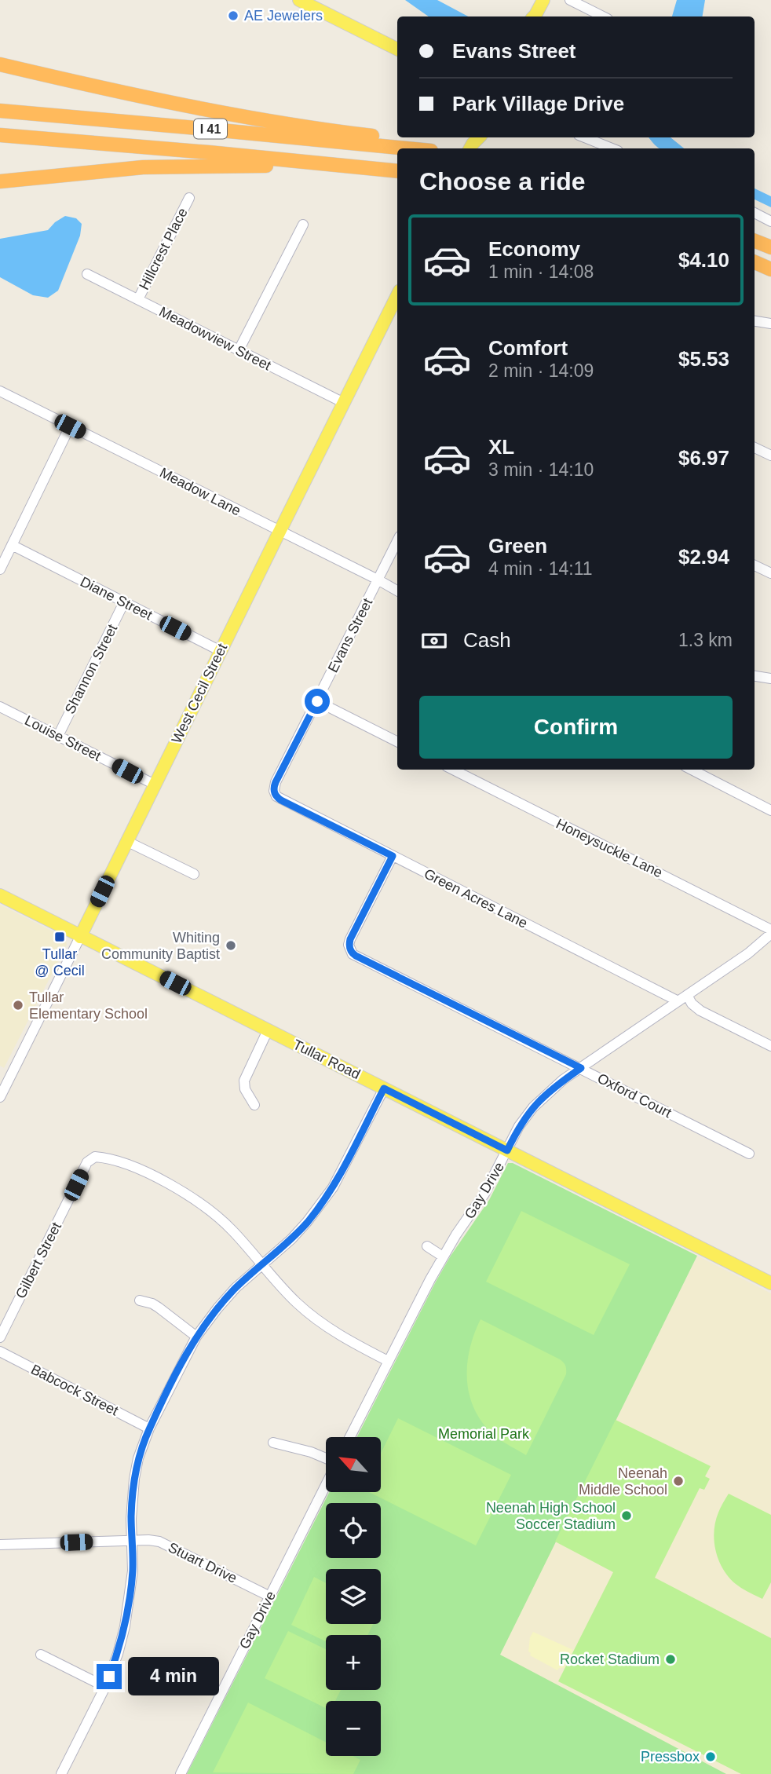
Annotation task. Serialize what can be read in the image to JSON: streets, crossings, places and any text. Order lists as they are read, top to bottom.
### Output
{
  "streets": {
    "highway": ["I 41"],
    "main road": ["West Cecil Street", "Tullar Road"],
    "street": [
      "Hillcrest Place",
      "Meadowview Street",
      "Meadow Lane",
      "Diane Street",
      "Evans Street",
      "Shannon Street",
      "Louise Street",
      "Honeysuckle Lane",
      "Green Acres Lane",
      "Oxford Court",
      "Gay Drive",
      "Gilbert Street",
      "Babcock Street",
      "Stuart Drive"
    ]
  },
  "crossings": [
    ["Hillcrest Place", "Meadowview Street"],
    ["Meadowview Street", "West Cecil Street"],
    ["Meadow Lane", "Evans Street"],
    ["Meadow Lane", "West Cecil Street"],
    ["Diane Street", "Shannon Street"],
    ["Diane Street", "West Cecil Street"],
    ["Evans Street", "Green Acres Lane"],
    ["Shannon Street", "Louise Street"],
    ["West Cecil Street", "Louise Street"],
    ["West Cecil Street", "Tullar Road"],
    ["Green Acres Lane", "Oxford Court"],
    ["Green Acres Lane", "Gay Drive"],
    ["Tullar Road", "Gay Drive"],
    ["Oxford Court", "Gay Drive"],
    ["Gay Drive", "Stuart Drive"]
  ],
  "parks": ["Memorial Park"],
  "places": {
    "other": [
      "AE Jewelers",
      "Whiting Community Baptist",
      "Tullar Elementary School",
      "Neenah Middle School",
      "Neenah High School Soccer Stadium",
      "Rocket Stadium",
      "Pressbox"
    ],
    "transit": ["Tullar @ Cecil"]
  },
  "north": "top left",
  "page": {
    "banner": ["Evans Street", "Park Village Drive"],
    "heading": "Choose a ride",
    "list": [
      {
        "name": "Economy",
        "note": "1 min · 14:08",
        "value": "$4.10"
      },
      {
        "name": "Comfort",
        "note": "2 min · 14:09",
        "value": "$5.53"
      },
      {
        "name": "XL",
        "note": "3 min · 14:10",
        "value": "$6.97"
      },
      {
        "name": "Green",
        "note": "4 min · 14:11",
        "value": "$2.94"
      }
    ],
    "pay": ["Cash", "1.3 km"],
    "buttons": "Confirm",
    "map_buttons": ["+", "−"],
    "bubble": "4 min"
  }
}
